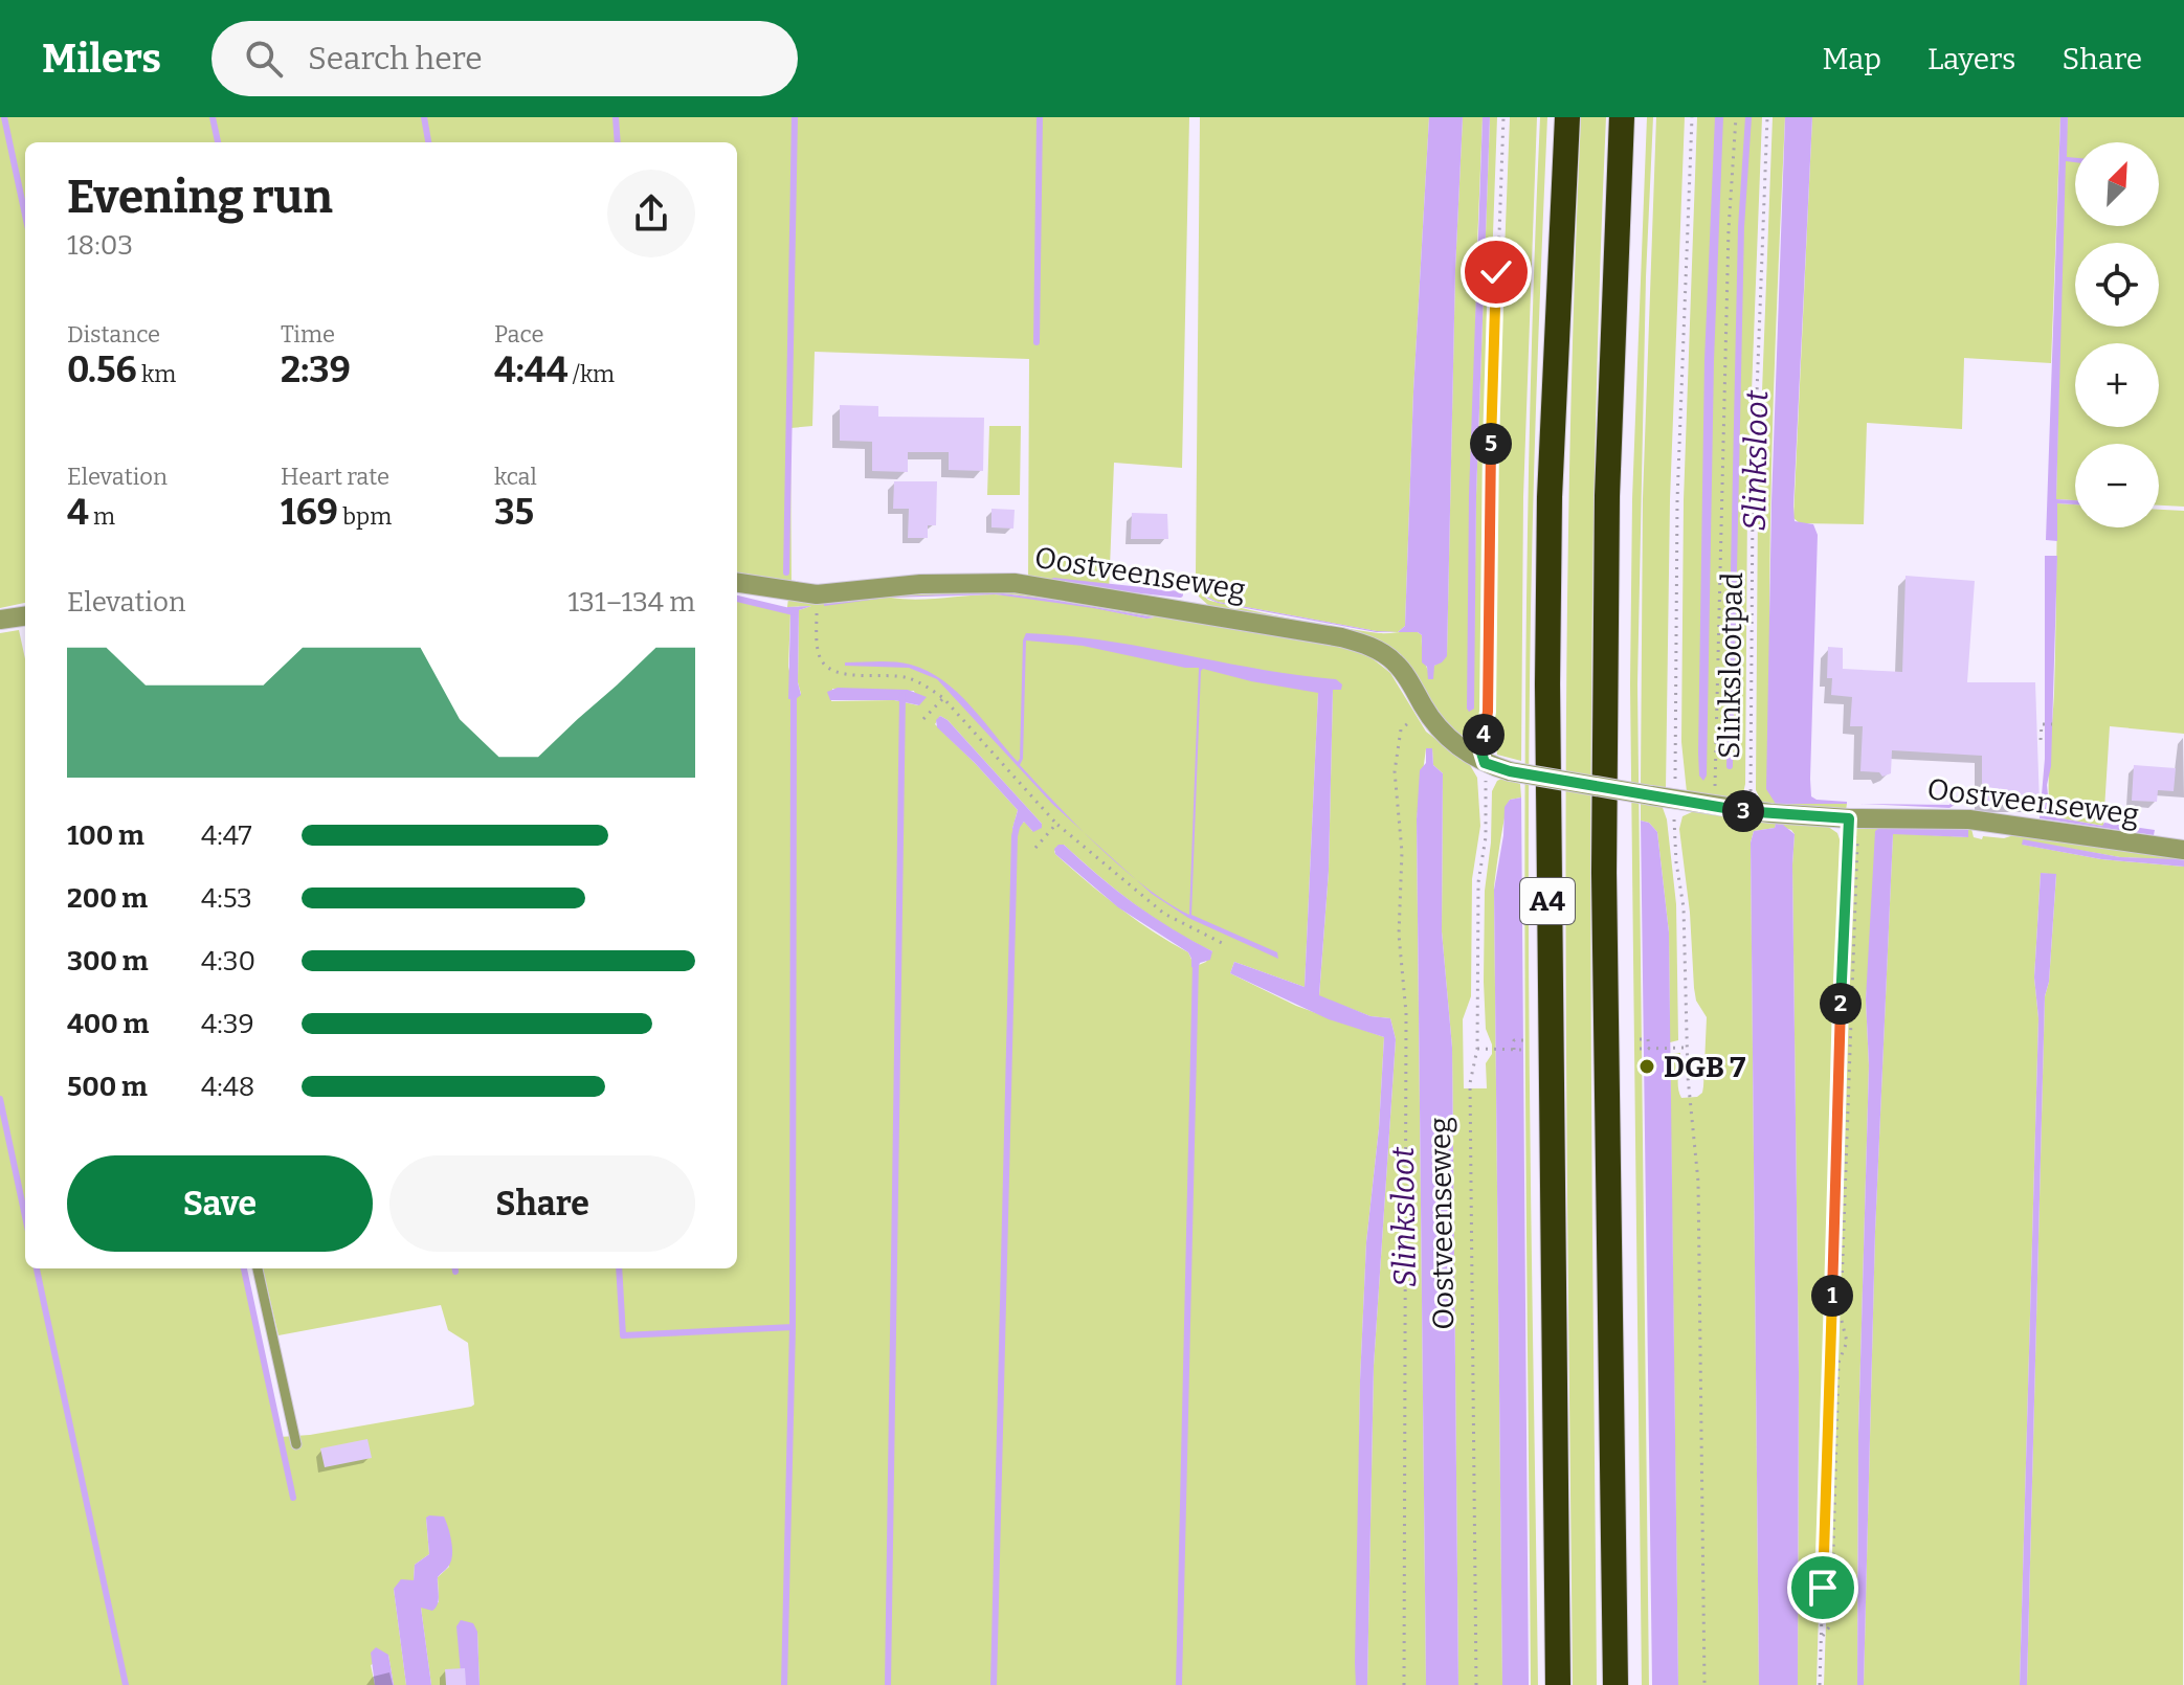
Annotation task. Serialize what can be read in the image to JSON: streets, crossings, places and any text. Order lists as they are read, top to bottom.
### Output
{
  "streets": {
    "highway": ["A4"],
    "street": ["Oostveenseweg"],
    "path": ["Slinkslootpad"]
  },
  "crossings": [
    ["Oostveenseweg", "Slinkslootpad"]
  ],
  "water": ["Slinksloot"],
  "places": ["DGB 7"],
  "north": "top right",
  "page": {
    "header": "Milers",
    "search": "Search here",
    "nav": ["Map", "Layers", "Share"],
    "map_buttons": ["+", "−"],
    "heading": ["Evening run", "18:03"],
    "stats": [
      ["Distance", "0.56 km"],
      ["Time", "2:39"],
      ["Pace", "4:44 /km"],
      ["Elevation", "4 m"],
      ["Heart rate", "169 bpm"],
      ["kcal", "35"]
    ],
    "pins": [
      "5",
      "4",
      "3",
      "2",
      "1"
    ],
    "chart": ["Elevation", "131–134 m"],
    "list": [
      {
        "name": "100 m",
        "note": "4:47"
      },
      {
        "name": "200 m",
        "note": "4:53"
      },
      {
        "name": "300 m",
        "note": "4:30"
      },
      {
        "name": "400 m",
        "note": "4:39"
      },
      {
        "name": "500 m",
        "note": "4:48"
      }
    ],
    "buttons": ["Save", "Share"]
  }
}
